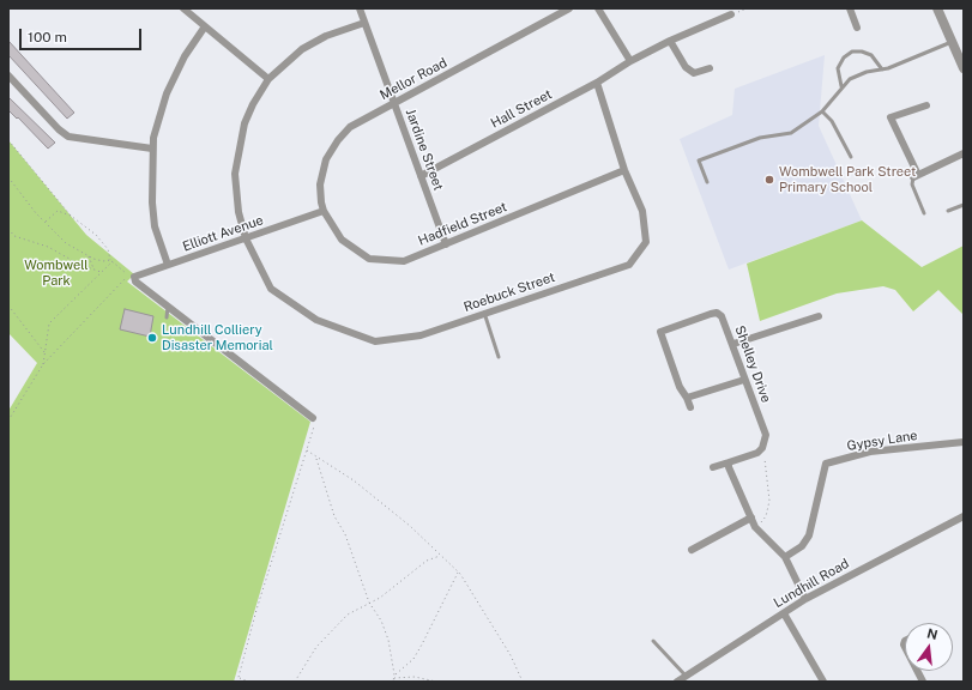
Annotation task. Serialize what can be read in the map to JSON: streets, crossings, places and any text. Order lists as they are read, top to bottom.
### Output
{
  "streets": {
    "street": [
      "Mellor Road",
      "Hall Street",
      "Jardine Street",
      "Hadfield Street",
      "Elliott Avenue",
      "Roebuck Street",
      "Shelley Drive",
      "Gypsy Lane",
      "Lundhill Road"
    ]
  },
  "crossings": [
    ["Mellor Road", "Jardine Street"],
    ["Mellor Road", "Hadfield Street"],
    ["Mellor Road", "Elliott Avenue"],
    ["Hall Street", "Jardine Street"],
    ["Hall Street", "Roebuck Street"],
    ["Jardine Street", "Hadfield Street"],
    ["Jardine Street", "Roebuck Street"],
    ["Hadfield Street", "Elliott Avenue"],
    ["Hadfield Street", "Roebuck Street"],
    ["Elliott Avenue", "Roebuck Street"]
  ],
  "parks": ["Wombwell Park"],
  "places": ["Wombwell Park Street Primary School", "Lundhill Colliery Disaster Memorial"],
  "scale_bar": "100 m",
  "north": "top"
}
